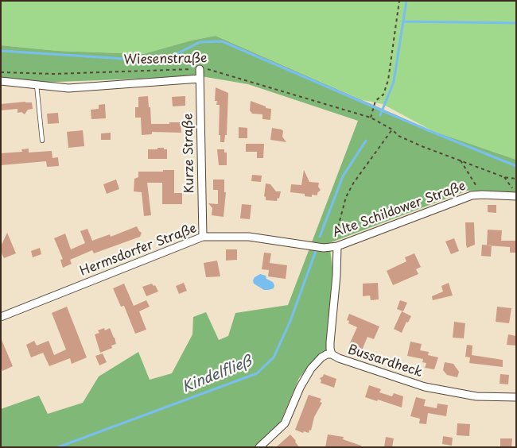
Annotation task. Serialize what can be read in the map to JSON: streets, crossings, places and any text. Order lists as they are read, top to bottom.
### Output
{
  "streets": {
    "street": [
      "Wiesenstraße",
      "Kurze Straße",
      "Alte Schildower Straße",
      "Hermsdorfer Straße",
      "Bussardheck"
    ]
  },
  "crossings": [
    ["Wiesenstraße", "Kurze Straße"],
    ["Kurze Straße", "Hermsdorfer Straße"],
    ["Alte Schildower Straße", "Hermsdorfer Straße"],
    ["Alte Schildower Straße", "Bussardheck"]
  ],
  "water": ["Kindelfließ"]
}
